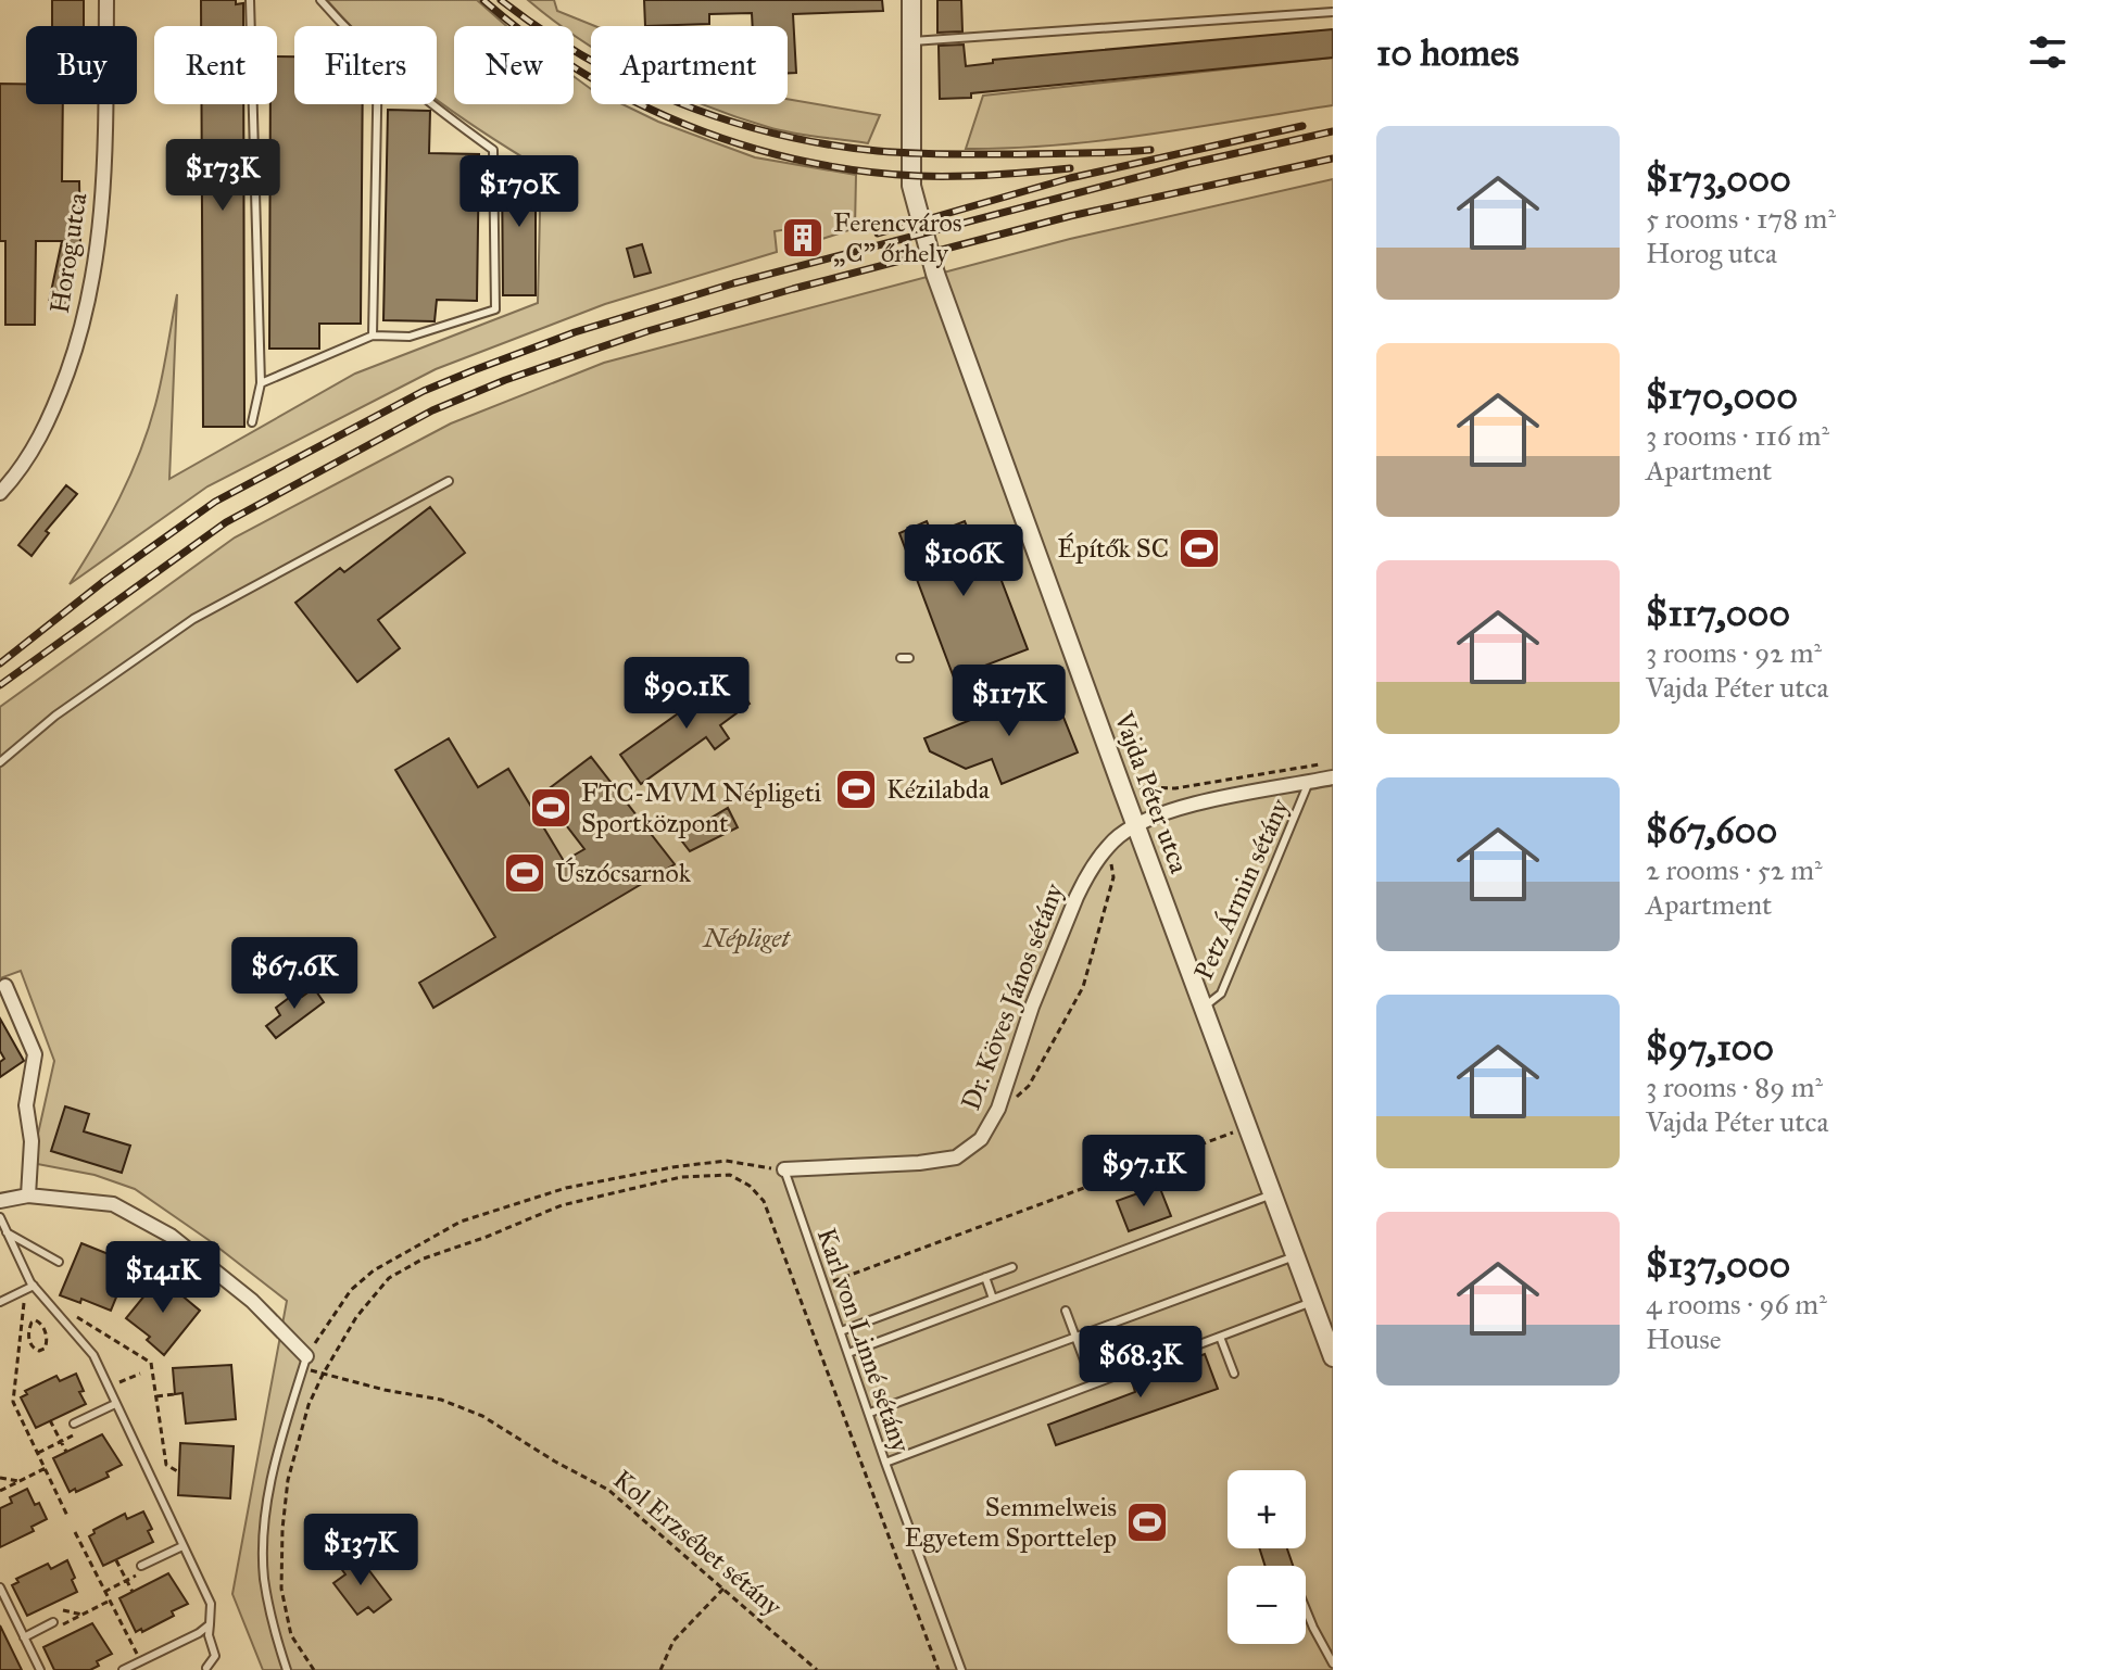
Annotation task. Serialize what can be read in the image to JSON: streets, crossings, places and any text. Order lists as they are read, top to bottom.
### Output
{
  "streets": {
    "street": ["Horog utca", "Vajda Péter utca", "Dr. Köves János sétány"],
    "lane": ["Petz Ármin sétány", "Karl von Linné sétány"],
    "path": ["Kol Erzsébet sétány"]
  },
  "crossings": [
    ["Vajda Péter utca", "Petz Ármin sétány"],
    ["Vajda Péter utca", "Dr. Köves János sétány"],
    ["Petz Ármin sétány", "Dr. Köves János sétány"],
    ["Dr. Köves János sétány", "Karl von Linné sétány"]
  ],
  "parks": ["Népliget"],
  "places": {
    "building": ["Ferencváros „C” őrhely"],
    "sports": [
      "Építők SC",
      "Kézilabda",
      "FTC-MVM Népligeti Sportközpont",
      "Úszócsarnok",
      "Semmelweis Egyetem Sporttelep"
    ]
  },
  "page": {
    "heading": "10 homes",
    "chip": [
      "Buy",
      "Rent",
      "Filters",
      "New",
      "Apartment"
    ],
    "list": [
      {
        "name": "$173,000",
        "note": "5 rooms · 178 m² · Horog utca"
      },
      {
        "name": "$170,000",
        "note": "3 rooms · 116 m² · Apartment"
      },
      {
        "name": "$117,000",
        "note": "3 rooms · 92 m² · Vajda Péter utca"
      },
      {
        "name": "$67,600",
        "note": "2 rooms · 52 m² · Apartment"
      },
      {
        "name": "$97,100",
        "note": "3 rooms · 89 m² · Vajda Péter utca"
      },
      {
        "name": "$137,000",
        "note": "4 rooms · 96 m² · House"
      }
    ],
    "price": [
      "$173K",
      "$170K",
      "$106K",
      "$90.1K",
      "$117K",
      "$67.6K",
      "$97.1K",
      "$141K",
      "$68.3K",
      "$137K"
    ],
    "map_buttons": ["+", "−"]
  }
}
